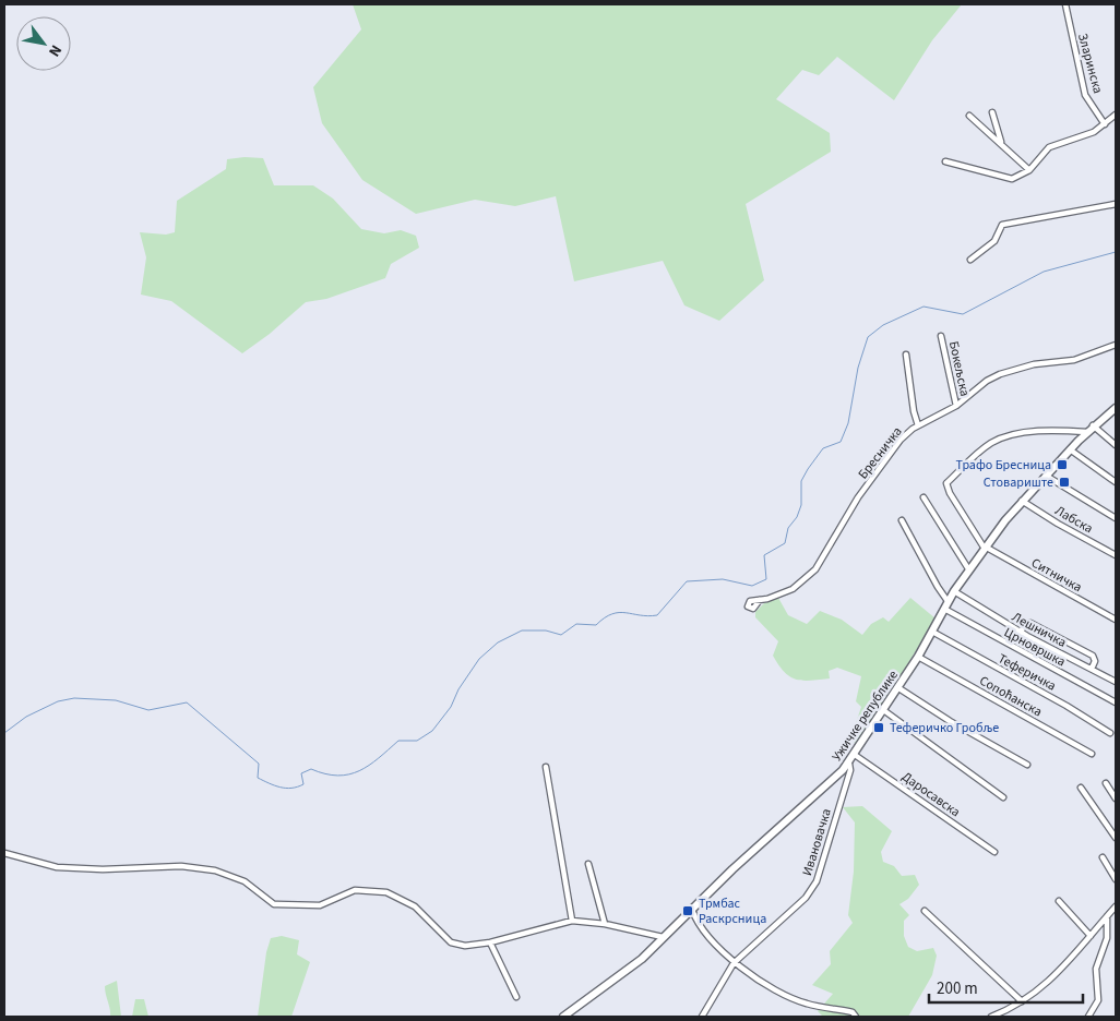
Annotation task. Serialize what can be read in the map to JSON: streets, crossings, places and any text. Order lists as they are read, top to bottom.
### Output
{
  "streets": {
    "street": [
      "Зларинска",
      "Бокељска",
      "Бресничка",
      "Лабска",
      "Ситничка",
      "Лешничка",
      "Црновршка",
      "Теферичка",
      "Сопоћанска",
      "Ужичке републике",
      "Даросавска",
      "Ивановачка"
    ]
  },
  "crossings": [
    ["Бокељска", "Бресничка"],
    ["Лабска", "Ужичке републике"],
    ["Ситничка", "Ужичке републике"],
    ["Лешничка", "Ужичке републике"],
    ["Црновршка", "Ужичке републике"],
    ["Теферичка", "Ужичке републике"],
    ["Сопоћанска", "Ужичке републике"],
    ["Ужичке републике", "Даросавска"],
    ["Ужичке републике", "Ивановачка"]
  ],
  "places": {
    "transit": [
      "Трафо Бресница",
      "Стовариште",
      "Теферичко Гробље",
      "Трмбас Раскрсница"
    ]
  },
  "scale_bar": "200 m",
  "north": "bottom right"
}
